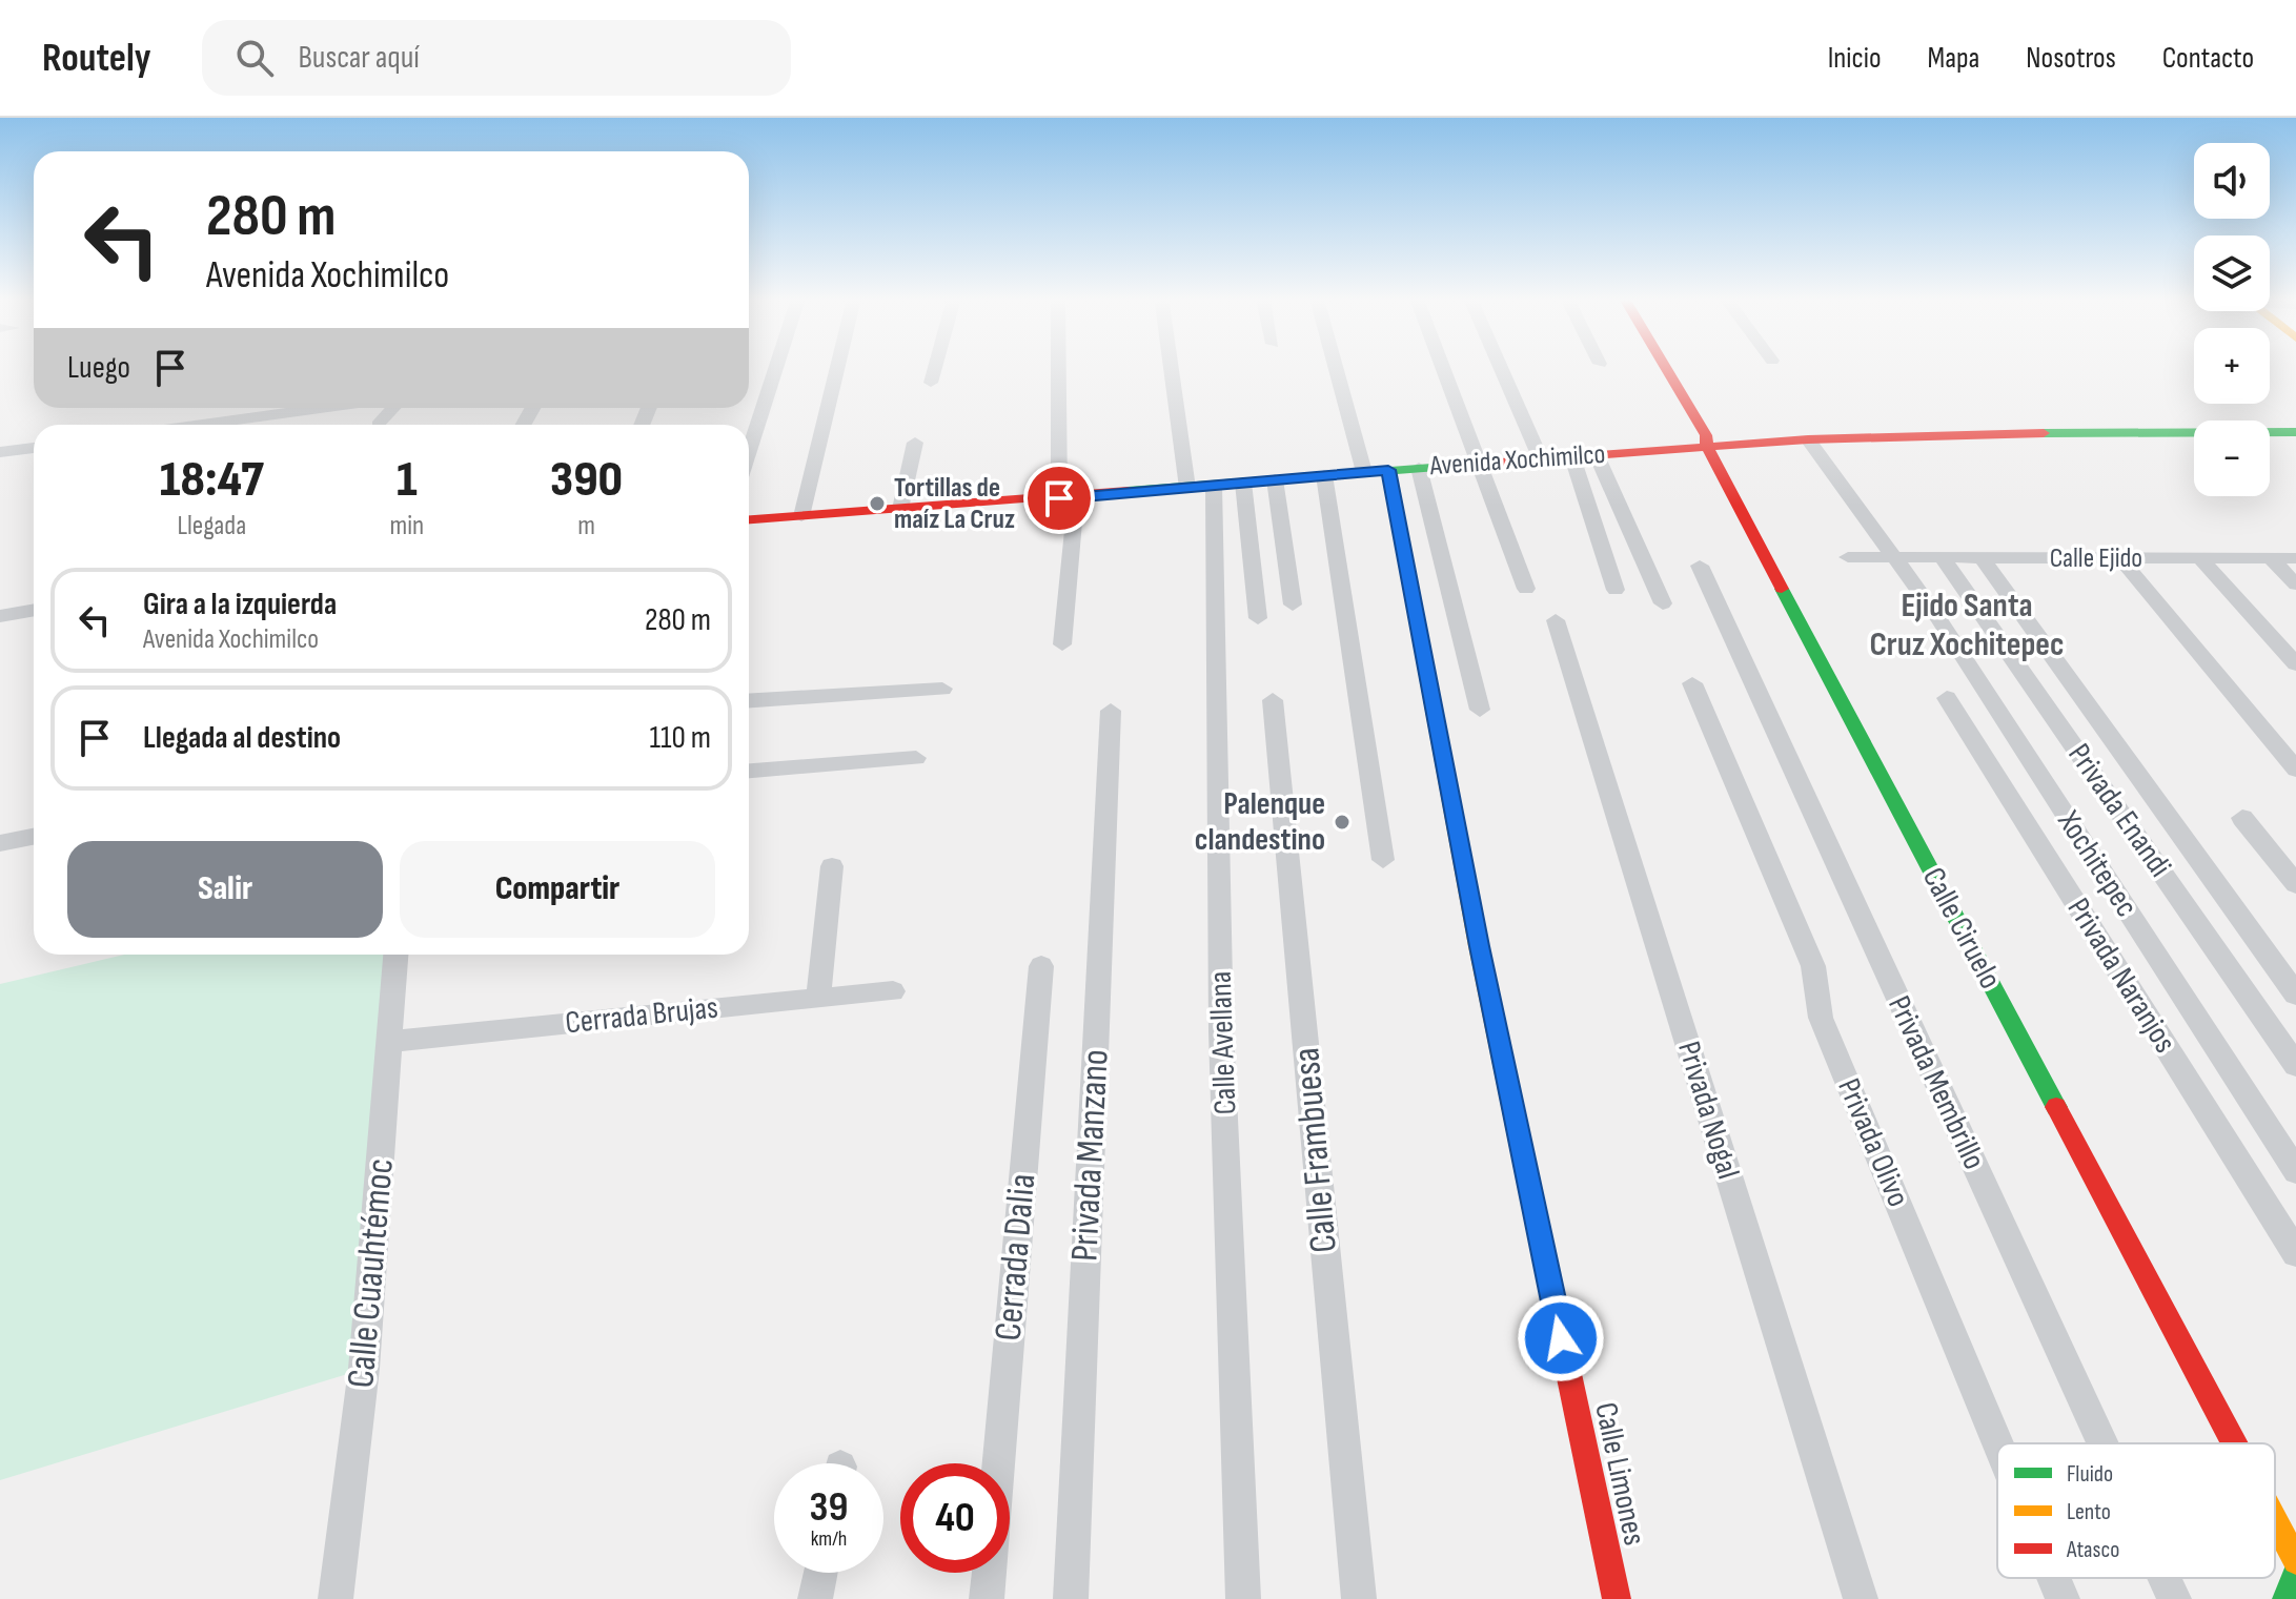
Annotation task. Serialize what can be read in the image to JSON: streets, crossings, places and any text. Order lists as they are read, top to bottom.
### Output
{
  "streets": {
    "street": [
      "Avenida Xochimilco",
      "Calle Ejido",
      "Privada Enandi",
      "Xochitepec",
      "Calle Ciruelo",
      "Privada Naranjos",
      "Cerrada Brujas",
      "Calle Avellana",
      "Privada Membrillo",
      "Privada Nogal",
      "Privada Olivo",
      "Calle Frambuesa",
      "Privada Manzano",
      "Cerrada Dalia",
      "Calle Cuauhtémoc",
      "Calle Limones"
    ]
  },
  "crossings": [
    ["Avenida Xochimilco", "Calle Ciruelo"],
    ["Avenida Xochimilco", "Calle Avellana"],
    ["Avenida Xochimilco", "Calle Limones"],
    ["Calle Ejido", "Privada Enandi"],
    ["Calle Ejido", "Xochitepec"],
    ["Cerrada Brujas", "Calle Cuauhtémoc"]
  ],
  "districts": ["Ejido Santa Cruz Xochitepec"],
  "places": ["Tortillas de maíz La Cruz", "Palenque clandestino"],
  "legend": ["Fluido", "Lento", "Atasco"],
  "page": {
    "header": "Routely",
    "search": "Buscar aquí",
    "nav": [
      "Inicio",
      "Mapa",
      "Nosotros",
      "Contacto"
    ],
    "map_buttons": ["+", "−"],
    "turn": ["280 m", "Avenida Xochimilco"],
    "then": "Luego",
    "eta": [
      "18:47",
      "Llegada",
      "1",
      "min",
      "390",
      "m"
    ],
    "list": [
      {
        "name": "Gira a la izquierda",
        "note": "Avenida Xochimilco",
        "value": "280 m"
      },
      {
        "name": "Llegada al destino",
        "value": "110 m"
      }
    ],
    "buttons": ["Salir", "Compartir"],
    "speed": "39 km/h",
    "limit": "40"
  }
}
